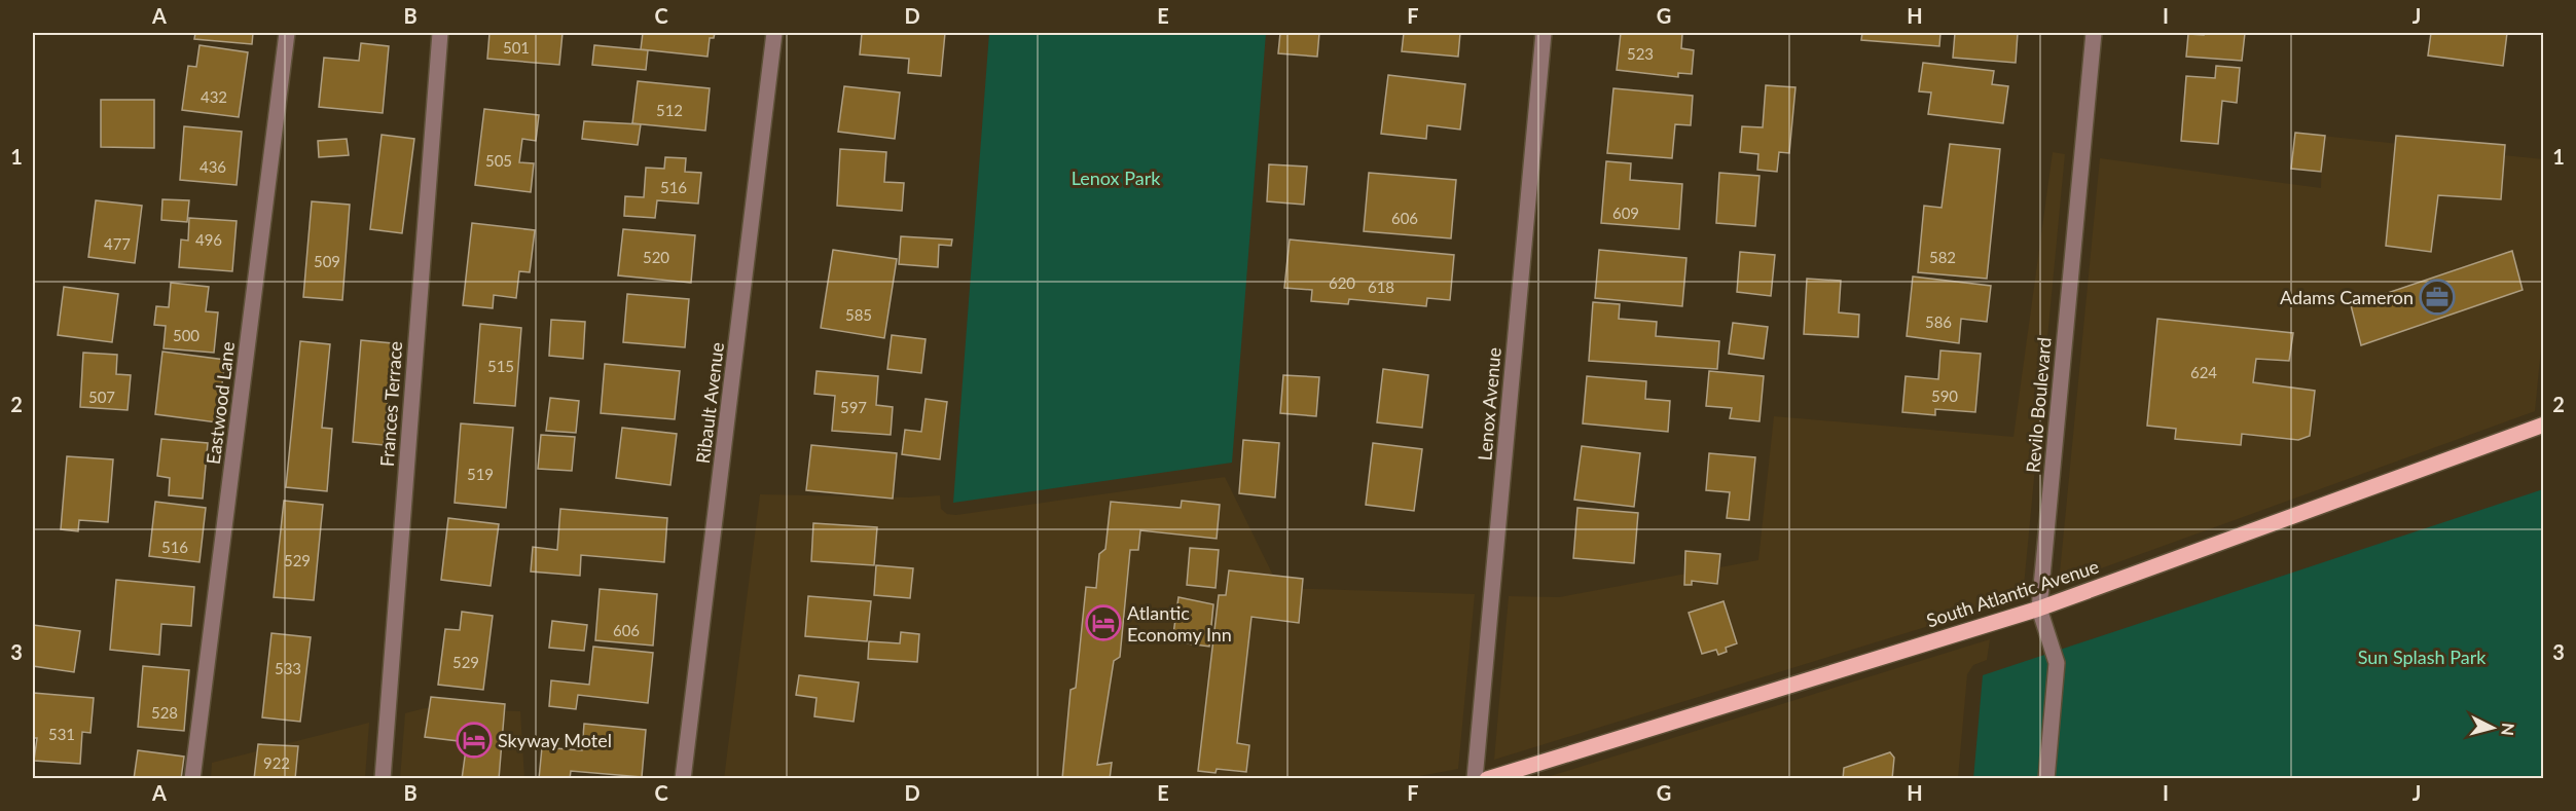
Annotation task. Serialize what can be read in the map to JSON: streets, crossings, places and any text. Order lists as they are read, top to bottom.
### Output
{
  "streets": {
    "main road": ["South Atlantic Avenue"],
    "street": [
      "Eastwood Lane",
      "Ribault Avenue",
      "Frances Terrace",
      "Lenox Avenue",
      "Revilo Boulevard"
    ]
  },
  "crossings": [
    ["Revilo Boulevard", "South Atlantic Avenue"]
  ],
  "parks": ["Lenox Park", "Sun Splash Park"],
  "places": {
    "office": ["Adams Cameron"],
    "hotel": ["Atlantic Economy Inn", "Skyway Motel"]
  },
  "house_numbers": [
    "501",
    "523",
    "432",
    "512",
    "505",
    "436",
    "516",
    "609",
    "606",
    "496",
    "477",
    "520",
    "582",
    "509",
    "620",
    "618",
    "585",
    "586",
    "500",
    "515",
    "624",
    "590",
    "507",
    "597",
    "519",
    "516",
    "529",
    "606",
    "529",
    "533",
    "528",
    "531",
    "922"
  ],
  "north": "right",
  "grid": {
    "columns": [
      "A",
      "B",
      "C",
      "D",
      "E",
      "F",
      "G",
      "H",
      "I",
      "J"
    ],
    "rows": ["1", "2", "3"]
  }
}
